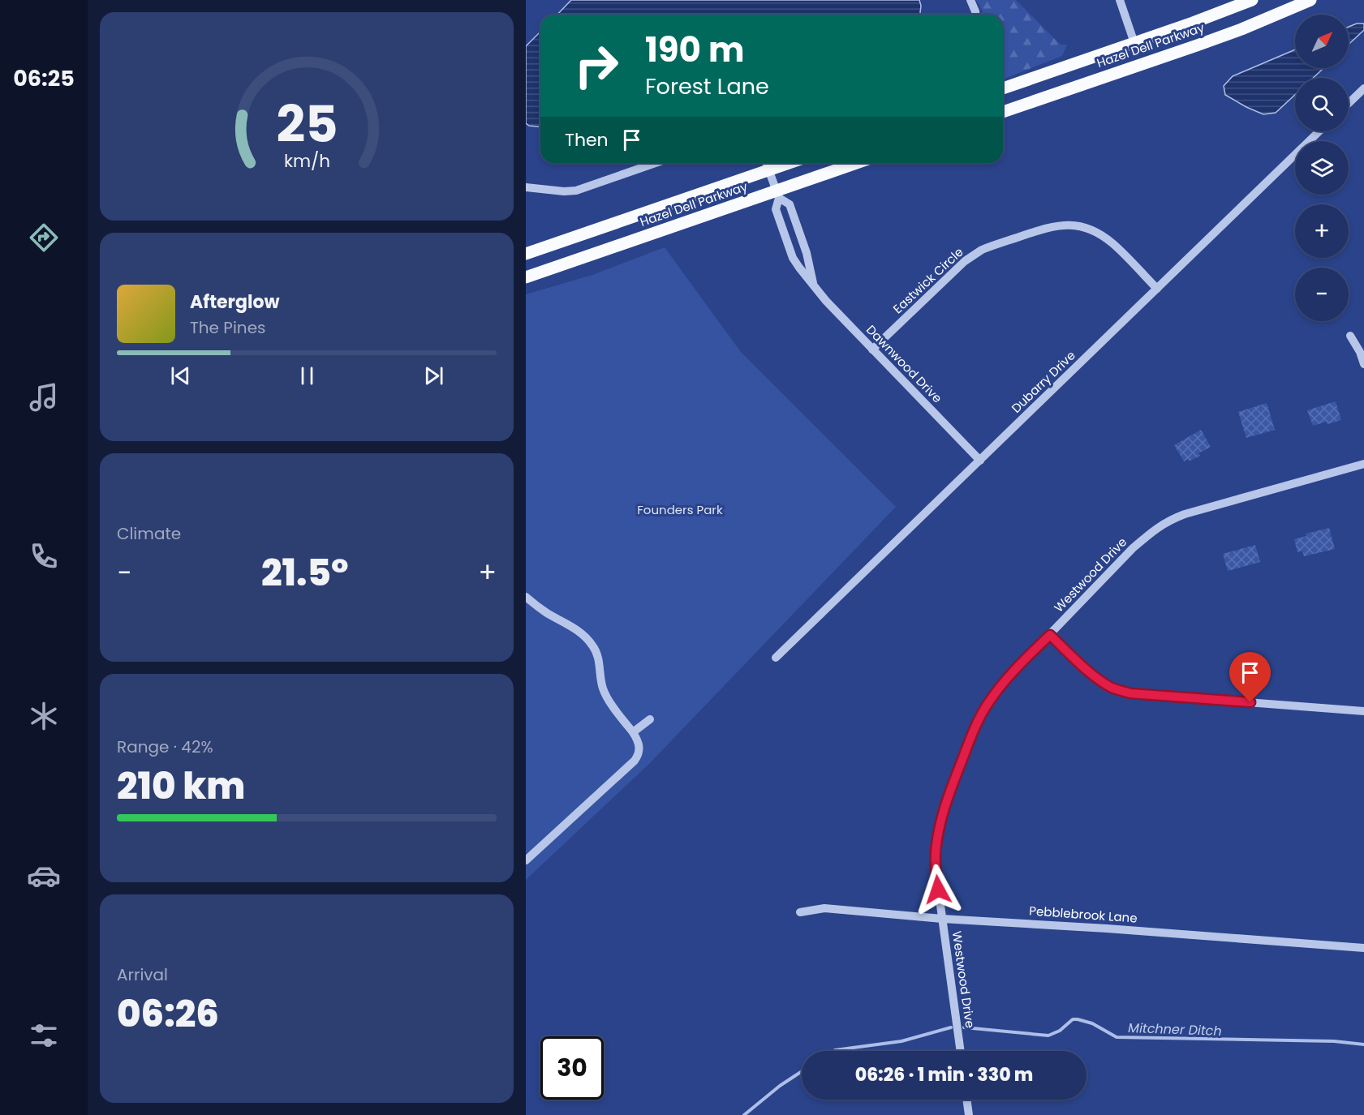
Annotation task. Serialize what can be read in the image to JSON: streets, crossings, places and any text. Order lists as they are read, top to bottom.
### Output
{
  "streets": {
    "main road": ["Hazel Dell Parkway"],
    "street": [
      "Eastwick Circle",
      "Dawnwood Drive",
      "Dubarry Drive",
      "Westwood Drive",
      "Pebblebrook Lane"
    ]
  },
  "crossings": [
    ["Hazel Dell Parkway", "Dawnwood Drive"],
    ["Eastwick Circle", "Dawnwood Drive"],
    ["Eastwick Circle", "Dubarry Drive"],
    ["Dawnwood Drive", "Dubarry Drive"],
    ["Westwood Drive", "Pebblebrook Lane"]
  ],
  "water": ["Mitchner Ditch"],
  "parks": ["Founders Park"],
  "north": "top right",
  "page": {
    "tabs": "06:25",
    "map_buttons": ["+", "−"],
    "turn": ["190 m", "Forest Lane"],
    "then": "Then",
    "song": ["Afterglow", "The Pines"],
    "tile": [
      "Climate",
      ["Range · 42%", "210 km"],
      ["Arrival", "06:26"]
    ],
    "heat": ["−", "21.5°", "+"],
    "limit": "30",
    "trip": "06:26 · 1 min · 330 m",
    "gauge": ["25", "km/h"]
  }
}
